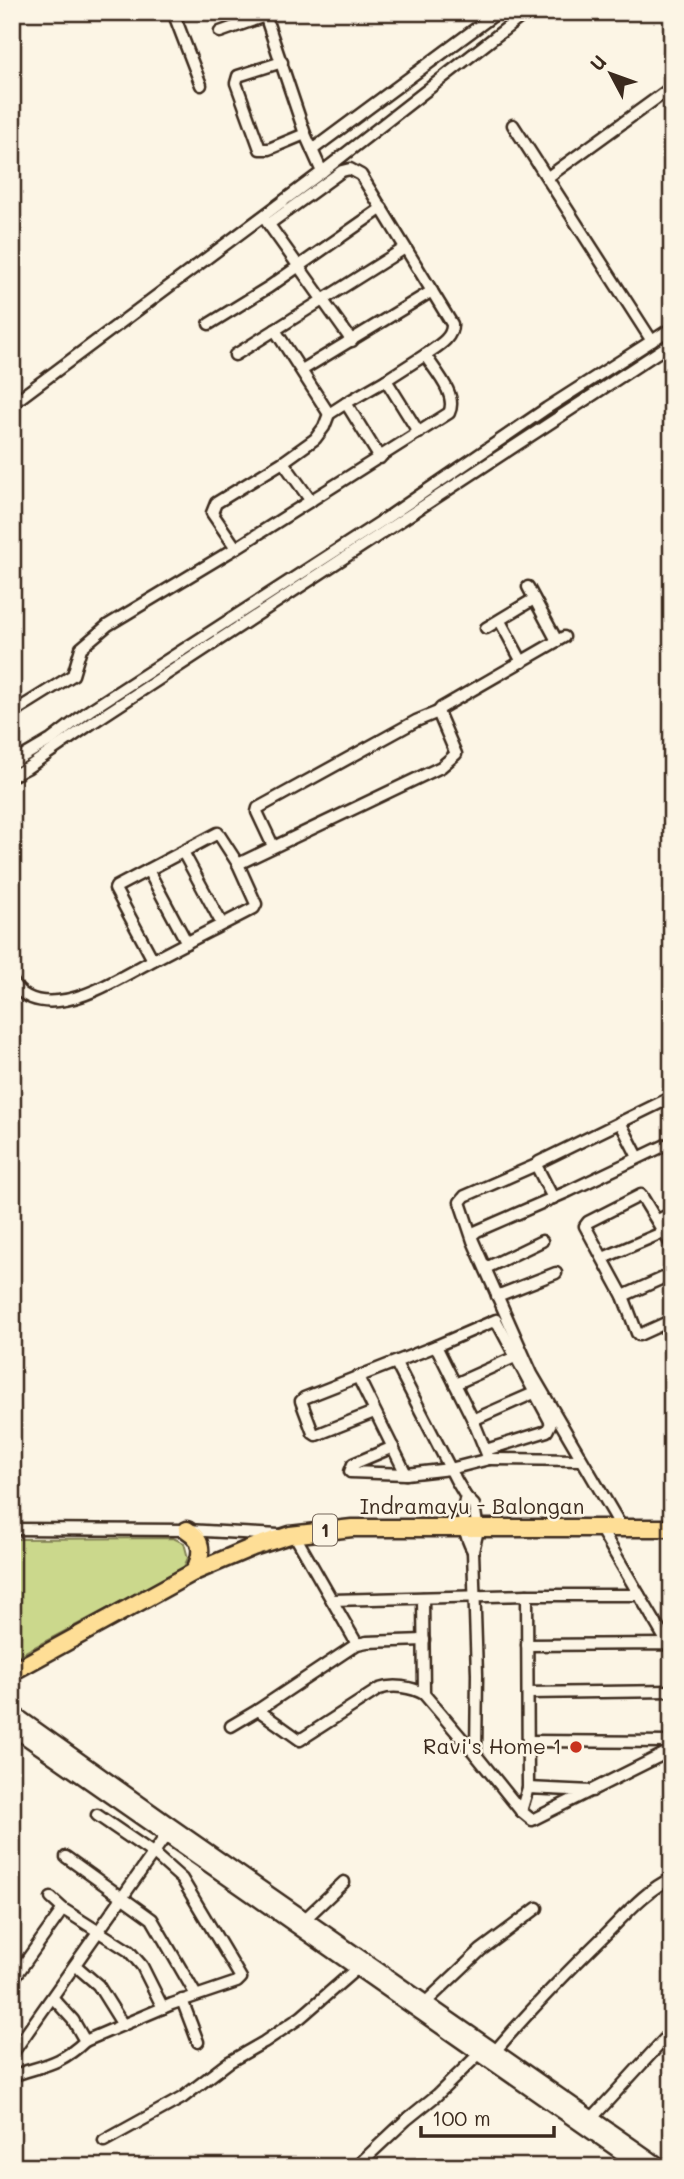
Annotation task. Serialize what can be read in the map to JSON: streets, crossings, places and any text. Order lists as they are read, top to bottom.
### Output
{
  "streets": {
    "highway": ["Indramayu - Balongan", "1"]
  },
  "places": ["Ravi's Home 1"],
  "scale_bar": "100 m",
  "north": "top left"
}
